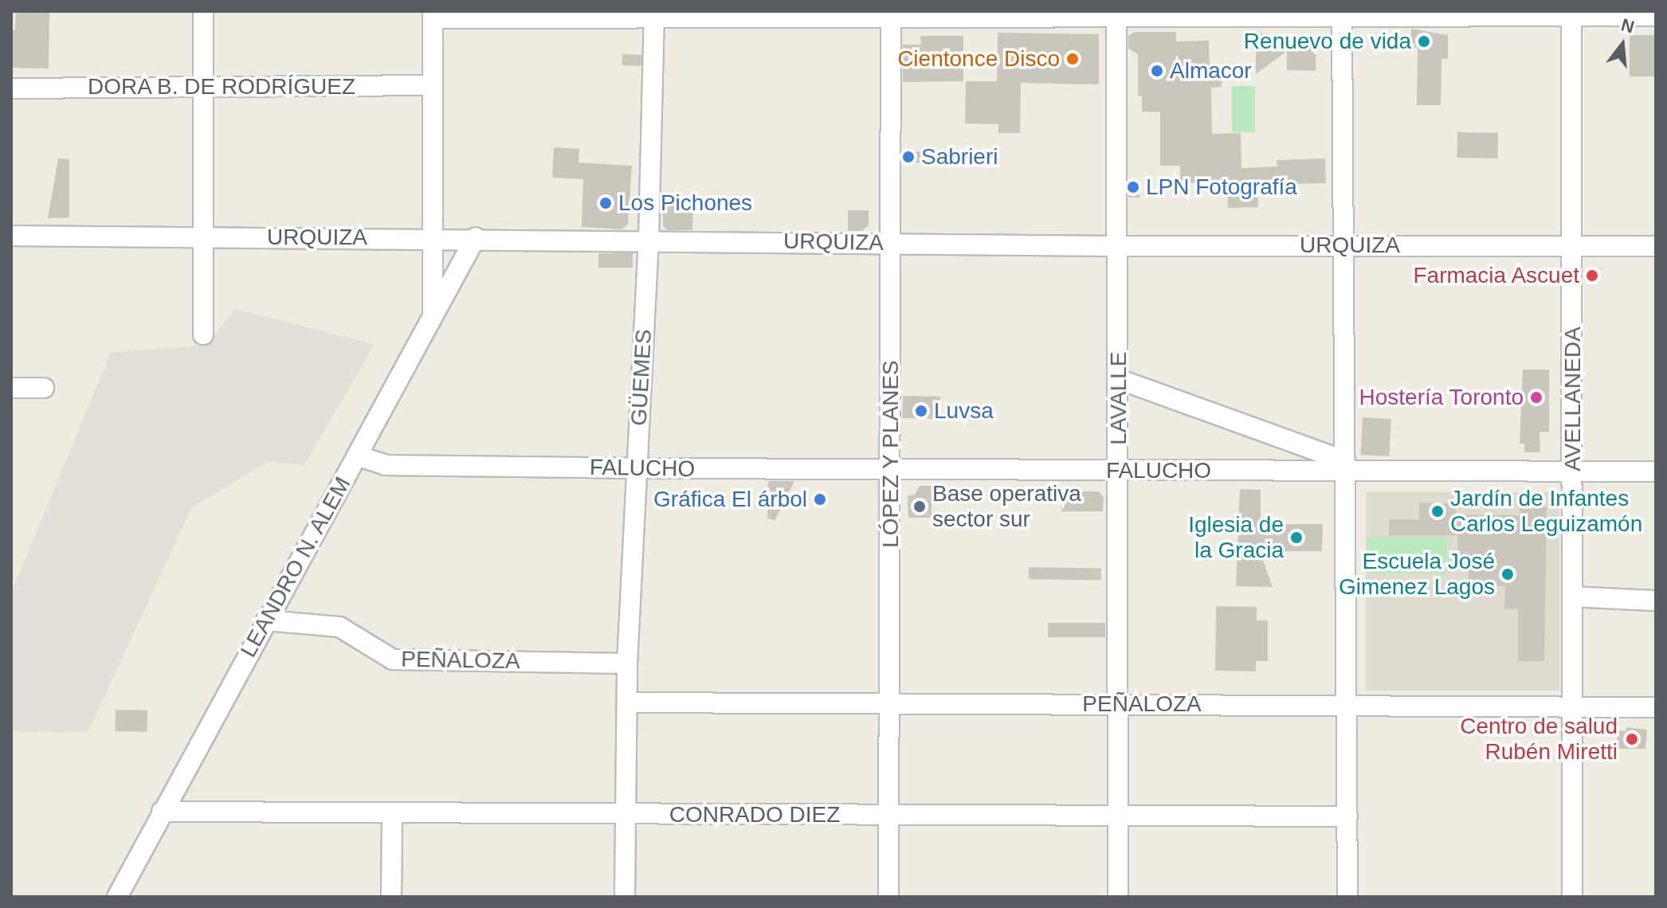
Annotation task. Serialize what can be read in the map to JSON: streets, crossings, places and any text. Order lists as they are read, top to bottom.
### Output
{
  "streets": {
    "street": [
      "DORA B. DE RODRÍGUEZ",
      "URQUIZA",
      "GÜEMES",
      "LAVALLE",
      "AVELLANEDA",
      "LÓPEZ Y PLANES",
      "FALUCHO",
      "LEANDRO N. ALEM",
      "PEÑALOZA",
      "CONRADO DIEZ"
    ]
  },
  "crossings": [
    ["URQUIZA", "GÜEMES"],
    ["URQUIZA", "LAVALLE"],
    ["URQUIZA", "AVELLANEDA"],
    ["URQUIZA", "LÓPEZ Y PLANES"],
    ["URQUIZA", "LEANDRO N. ALEM"],
    ["GÜEMES", "FALUCHO"],
    ["GÜEMES", "PEÑALOZA"],
    ["GÜEMES", "CONRADO DIEZ"],
    ["LAVALLE", "FALUCHO"],
    ["LAVALLE", "PEÑALOZA"],
    ["LAVALLE", "CONRADO DIEZ"],
    ["AVELLANEDA", "FALUCHO"],
    ["AVELLANEDA", "PEÑALOZA"],
    ["LÓPEZ Y PLANES", "FALUCHO"],
    ["LÓPEZ Y PLANES", "PEÑALOZA"],
    ["LÓPEZ Y PLANES", "CONRADO DIEZ"],
    ["FALUCHO", "LEANDRO N. ALEM"],
    ["LEANDRO N. ALEM", "PEÑALOZA"],
    ["LEANDRO N. ALEM", "CONRADO DIEZ"]
  ],
  "places": [
    "Renuevo de vida",
    "Cientonce Disco",
    "Almacor",
    "Sabrieri",
    "LPN Fotografía",
    "Los Pichones",
    "Farmacia Ascuet",
    "Hostería Toronto",
    "Luvsa",
    "Gráfica El árbol",
    "Base operativa sector sur",
    "Jardín de Infantes Carlos Leguizamón",
    "Iglesia de la Gracia",
    "Escuela José Gimenez Lagos",
    "Centro de salud Rubén Miretti"
  ],
  "north": "top"
}
